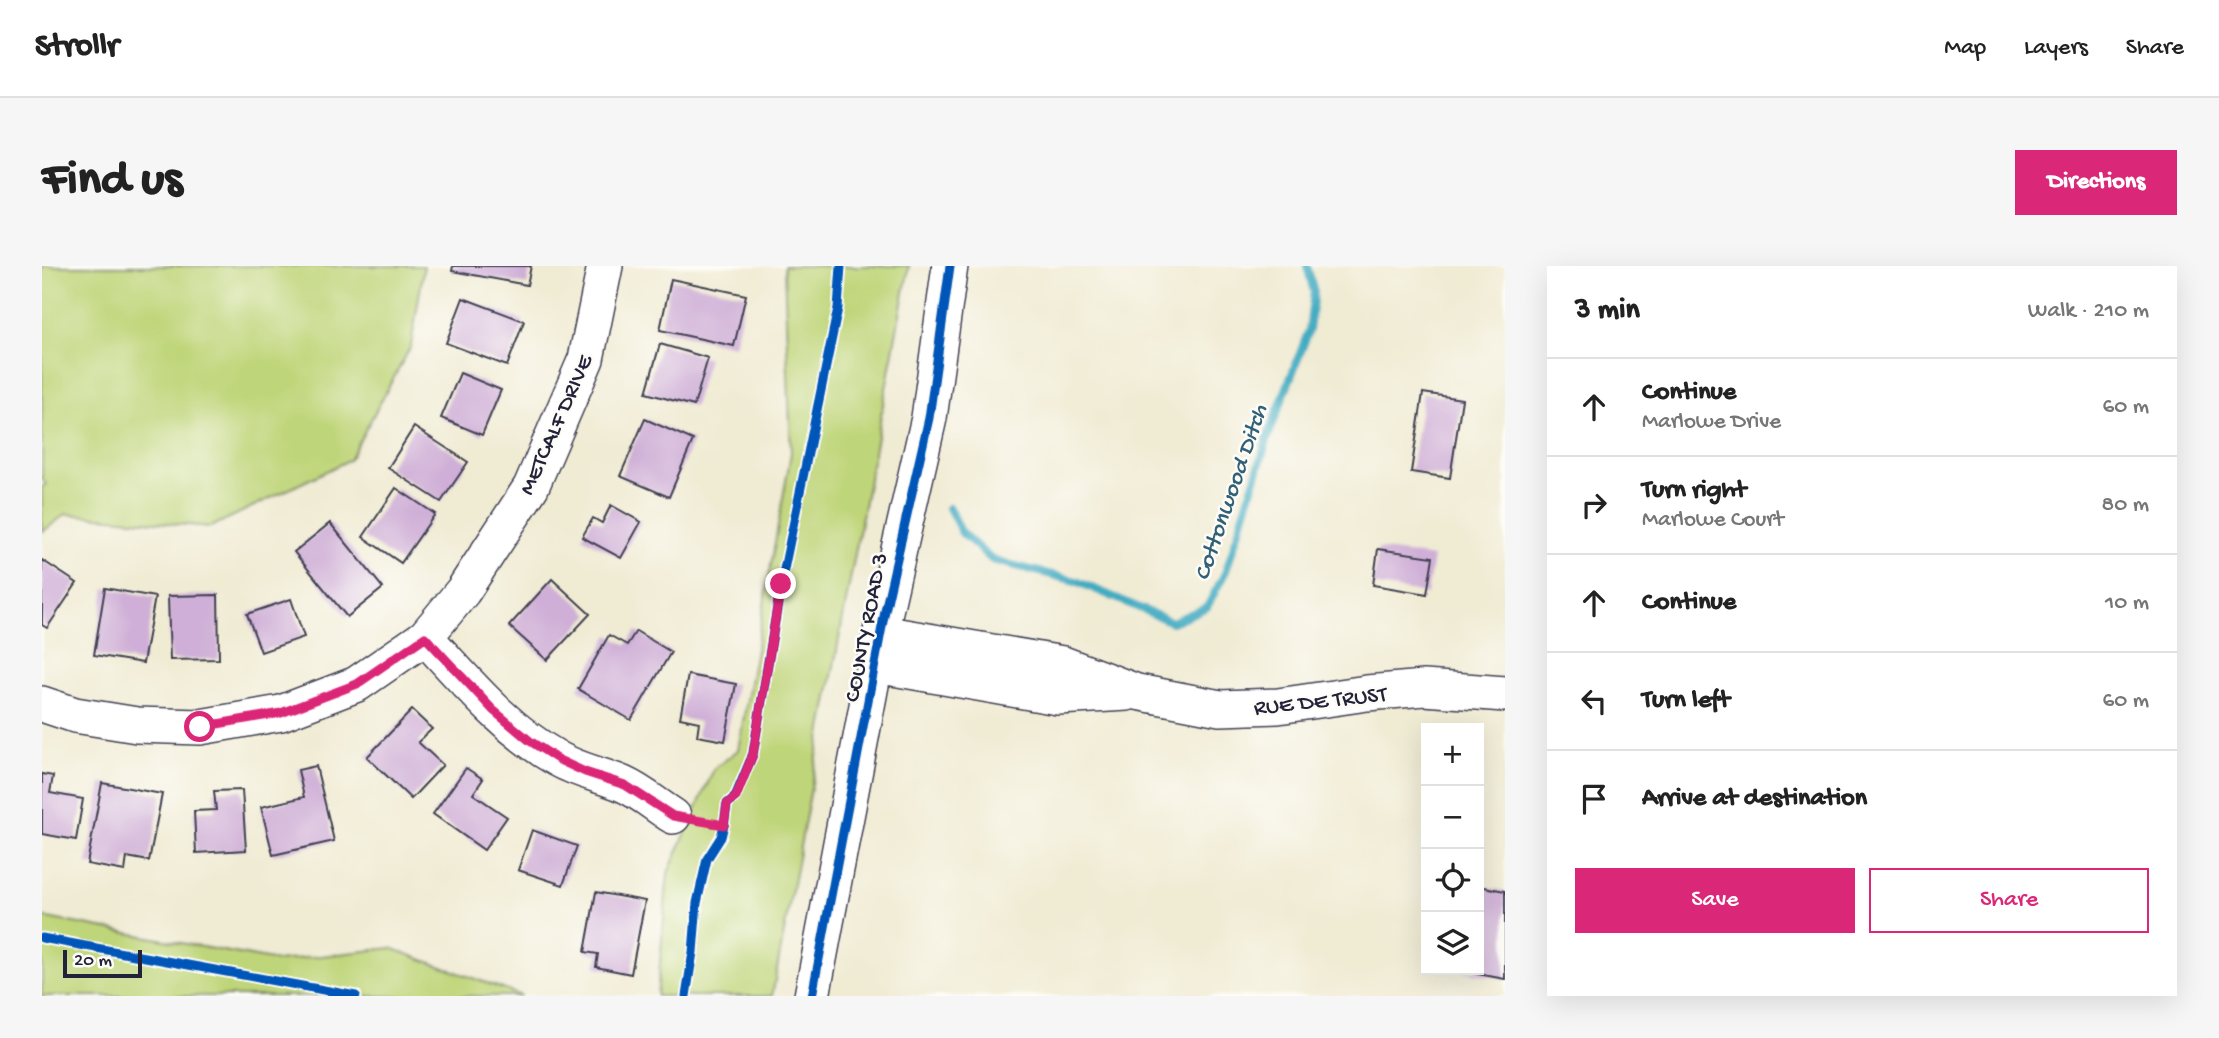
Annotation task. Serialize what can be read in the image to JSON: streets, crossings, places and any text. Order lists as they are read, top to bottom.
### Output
{
  "streets": {
    "street": ["METCALF DRIVE", "COUNTY ROAD 3", "RUE DE TRUST"]
  },
  "crossings": [
    ["COUNTY ROAD 3", "RUE DE TRUST"]
  ],
  "water": ["Cottonwood Ditch"],
  "scale_bar": "20 m",
  "page": {
    "header": "Strollr",
    "nav": ["Map", "Layers", "Share"],
    "buttons": [
      "Directions",
      ["Save", "Share"]
    ],
    "title": "Find us",
    "heading": ["3 min", "Walk · 210 m"],
    "list": [
      ["Continue", "Marlowe Drive", "60 m"],
      ["Turn right", "Marlowe Court", "80 m"],
      ["Continue", "10 m"],
      ["Turn left", "60 m"],
      "Arrive at destination"
    ],
    "map_buttons": ["+", "−"],
    "scale": "20 m"
  }
}
